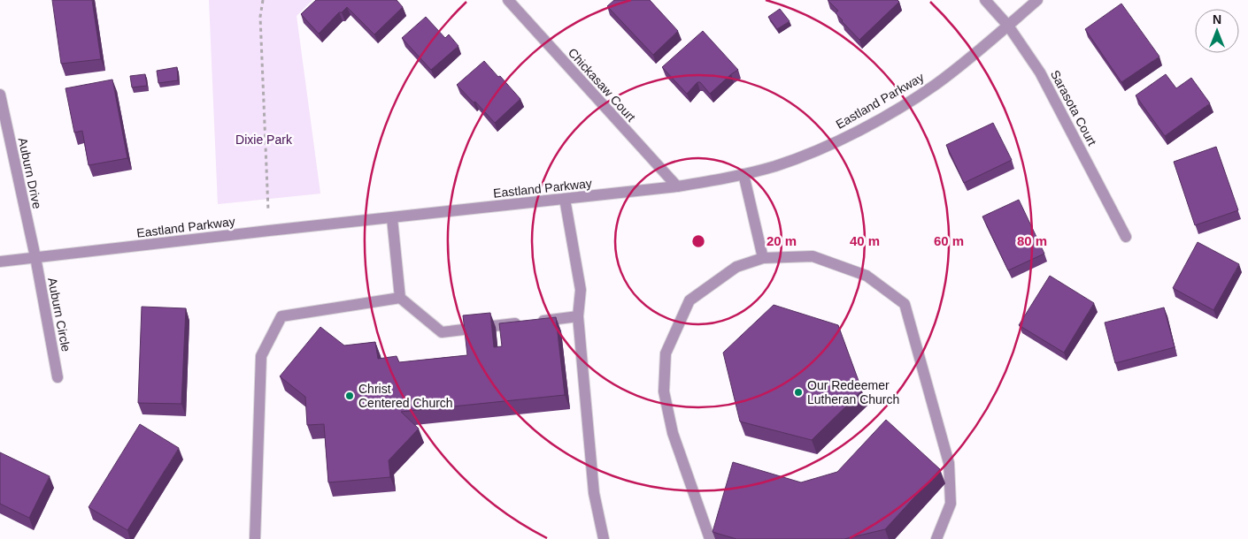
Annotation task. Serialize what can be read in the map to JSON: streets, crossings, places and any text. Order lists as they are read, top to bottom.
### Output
{
  "streets": {
    "street": [
      "Chickasaw Court",
      "Eastland Parkway",
      "Sarasota Court",
      "Auburn Drive",
      "Auburn Circle"
    ]
  },
  "crossings": [
    ["Chickasaw Court", "Eastland Parkway"],
    ["Eastland Parkway", "Sarasota Court"],
    ["Eastland Parkway", "Auburn Drive"],
    ["Eastland Parkway", "Auburn Circle"],
    ["Auburn Drive", "Auburn Circle"]
  ],
  "parks": ["Dixie Park"],
  "places": ["Our Redeemer Lutheran Church", "Christ Centered Church"],
  "north": "top",
  "rings": [
    "20 m",
    "40 m",
    "60 m",
    "80 m"
  ]
}
